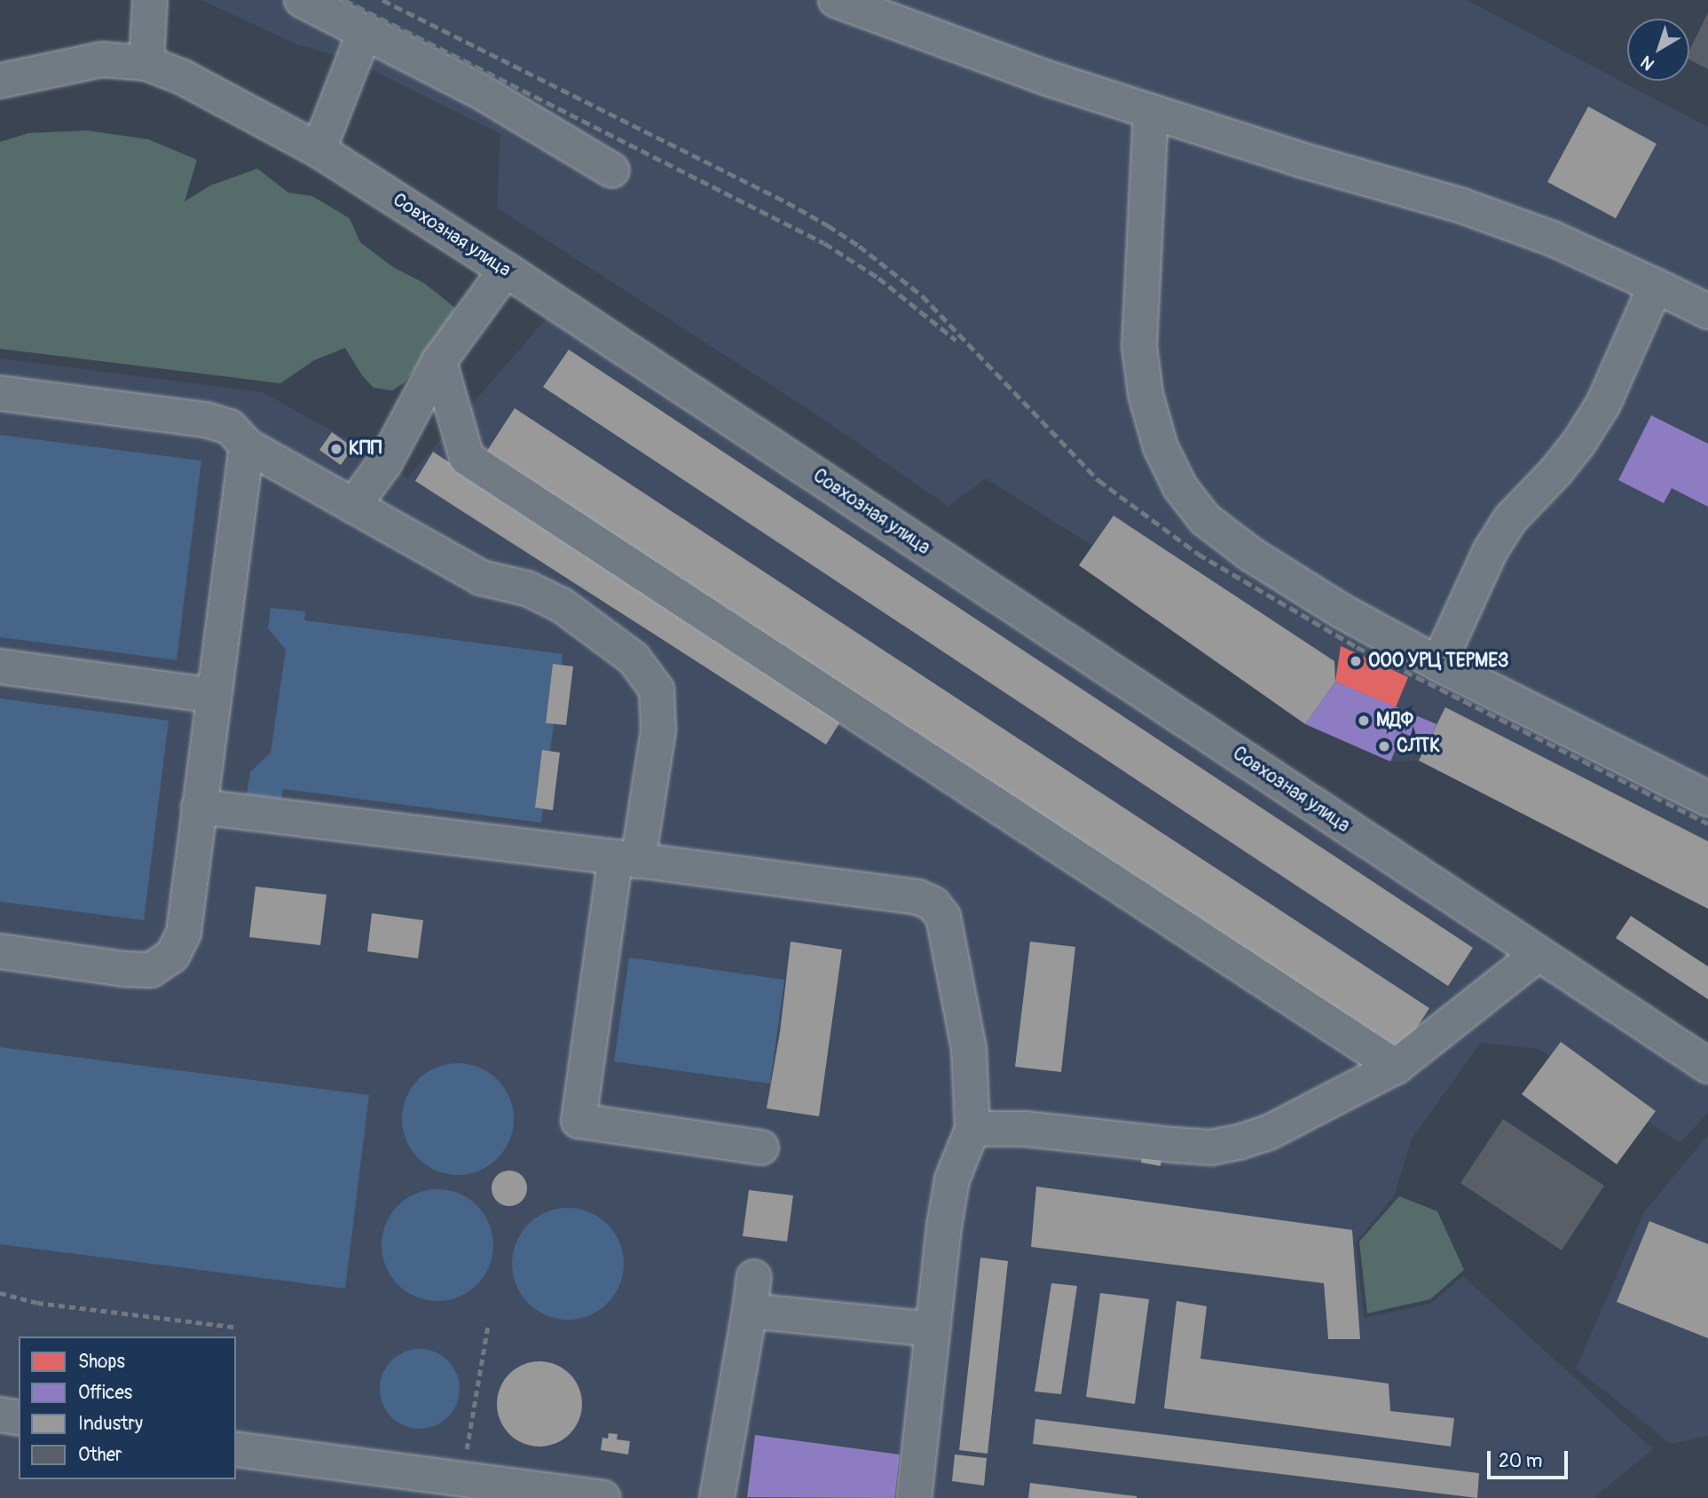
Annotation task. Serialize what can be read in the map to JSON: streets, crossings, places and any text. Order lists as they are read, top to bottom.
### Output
{
  "streets": {
    "street": ["Совхозная улица"]
  },
  "places": [
    "КПП",
    "ООО УРЦ ТЕРМЕЗ",
    "МДФ",
    "СЛТК"
  ],
  "legend": [
    "Shops",
    "Offices",
    "Industry",
    "Other"
  ],
  "scale_bar": "20 m",
  "north": "bottom left"
}
